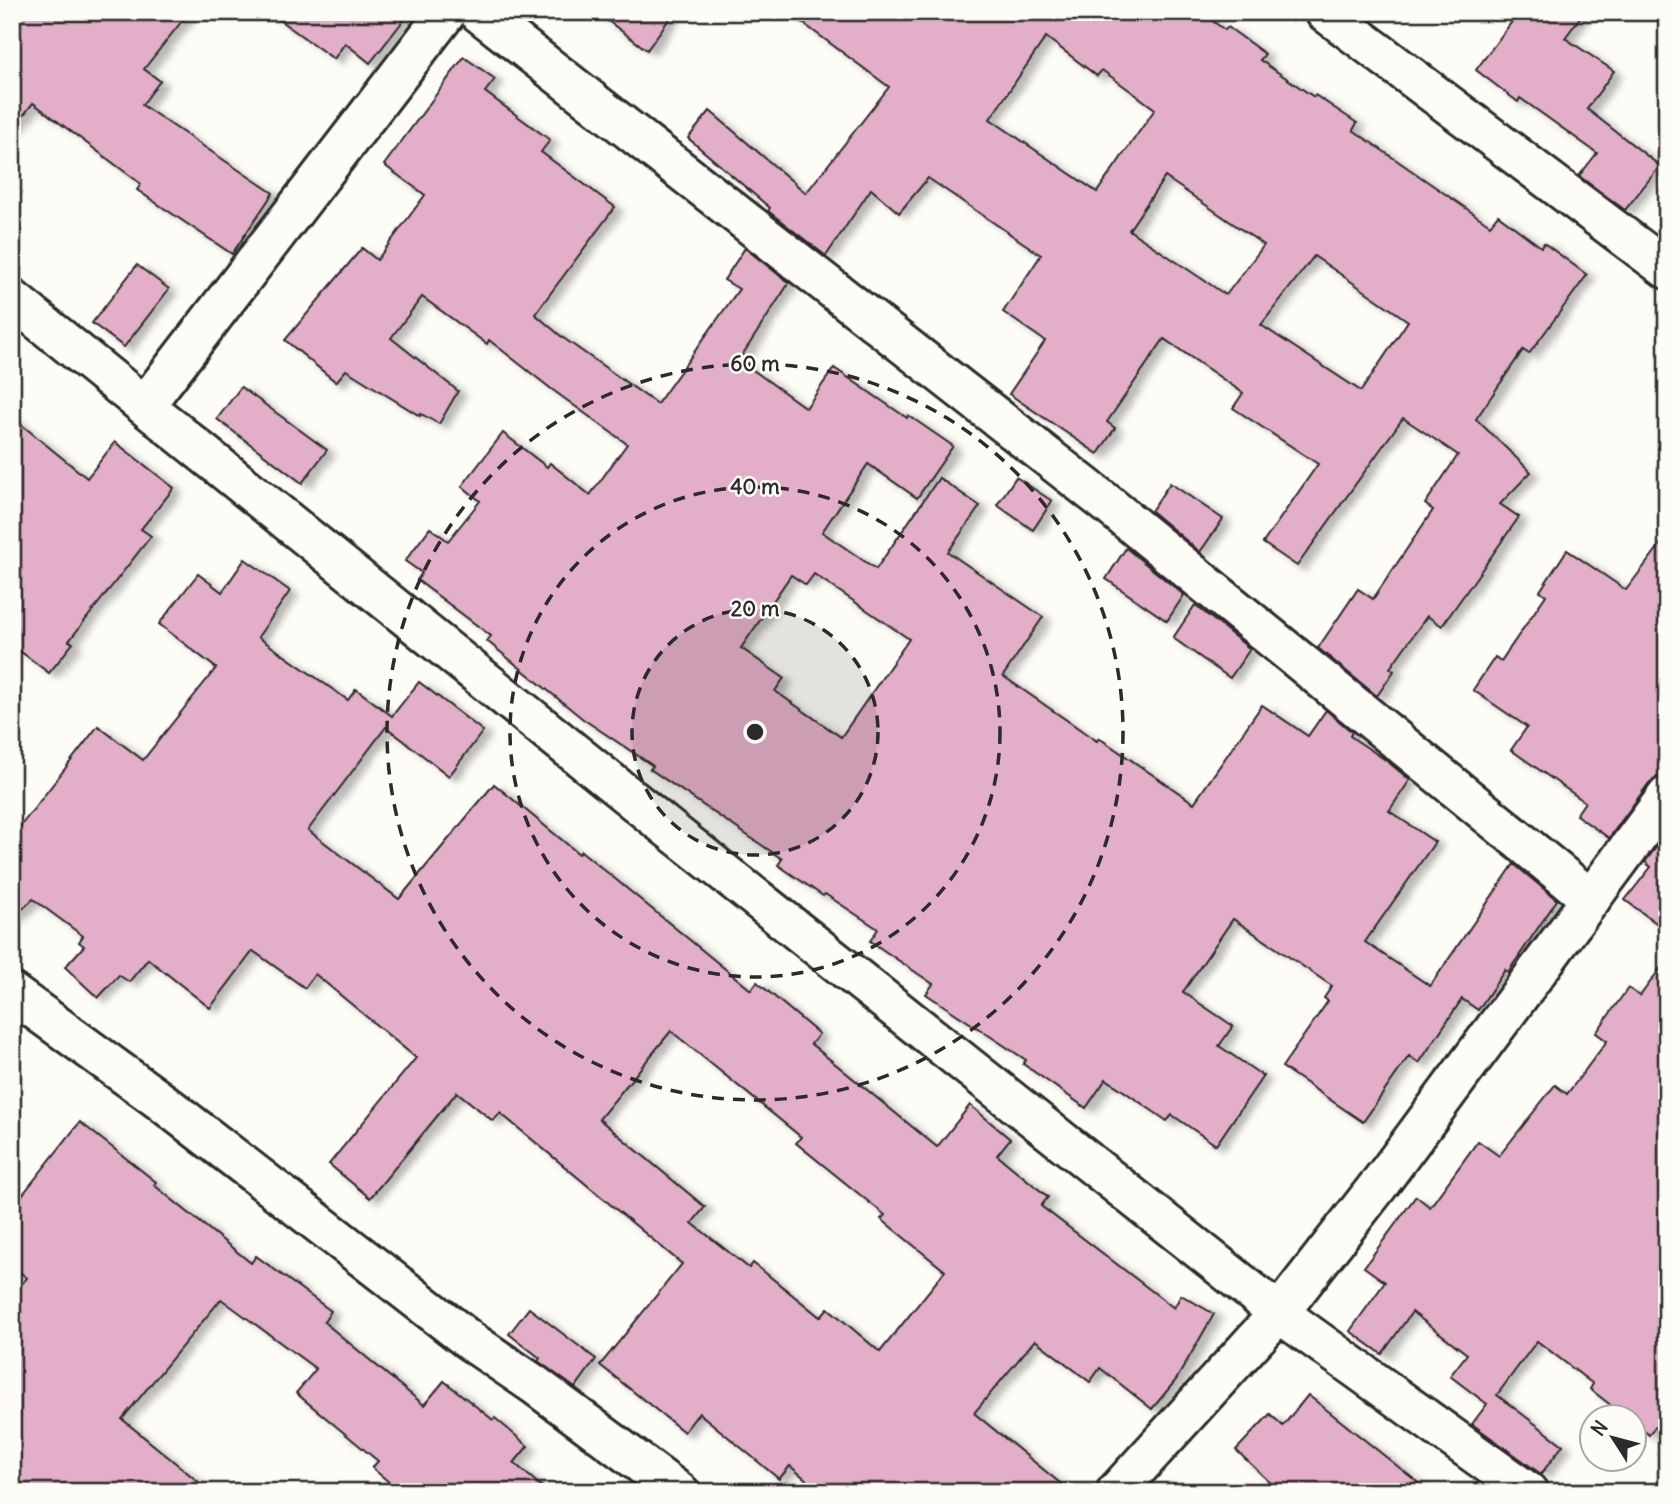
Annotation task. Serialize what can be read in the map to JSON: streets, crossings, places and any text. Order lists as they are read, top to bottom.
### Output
{
  "north": "top left",
  "rings": ["60 m", "40 m", "20 m"]
}
